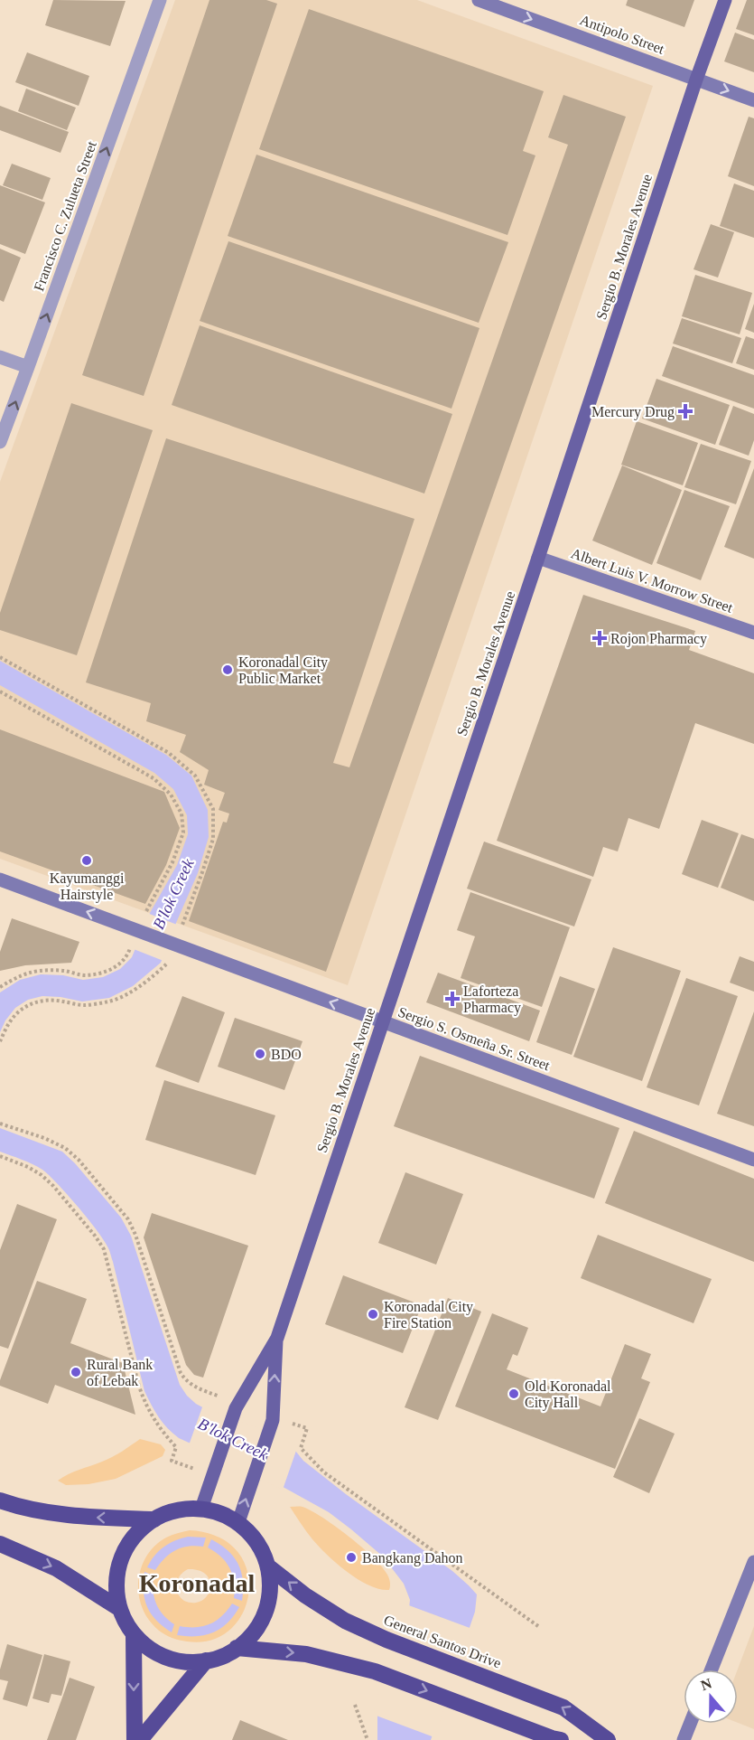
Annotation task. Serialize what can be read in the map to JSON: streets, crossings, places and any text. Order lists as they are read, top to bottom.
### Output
{
  "streets": {
    "highway": ["General Santos Drive"],
    "main road": ["Sergio B. Morales Avenue"],
    "street": [
      "Antipolo Street",
      "Francisco C. Zulueta Street",
      "Albert Luis V. Morrow Street",
      "Sergio S. Osmeña Sr. Street"
    ]
  },
  "crossings": [
    ["Antipolo Street", "Sergio B. Morales Avenue"],
    ["Sergio B. Morales Avenue", "Albert Luis V. Morrow Street"],
    ["Sergio B. Morales Avenue", "Sergio S. Osmeña Sr. Street"],
    ["Sergio B. Morales Avenue", "General Santos Drive"]
  ],
  "one_way": ["Antipolo Street", "Francisco C. Zulueta Street", "Sergio S. Osmeña Sr. Street"],
  "districts": ["Koronadal"],
  "water": ["B'lok Creek"],
  "places": {
    "health": ["Mercury Drug", "Rojon Pharmacy", "Laforteza Pharmacy"],
    "other": [
      "Koronadal City Public Market",
      "Kayumanggi Hairstyle",
      "BDO",
      "Koronadal City Fire Station",
      "Rural Bank of Lebak",
      "Old Koronadal City Hall",
      "Bangkang Dahon"
    ]
  },
  "north": "top"
}
